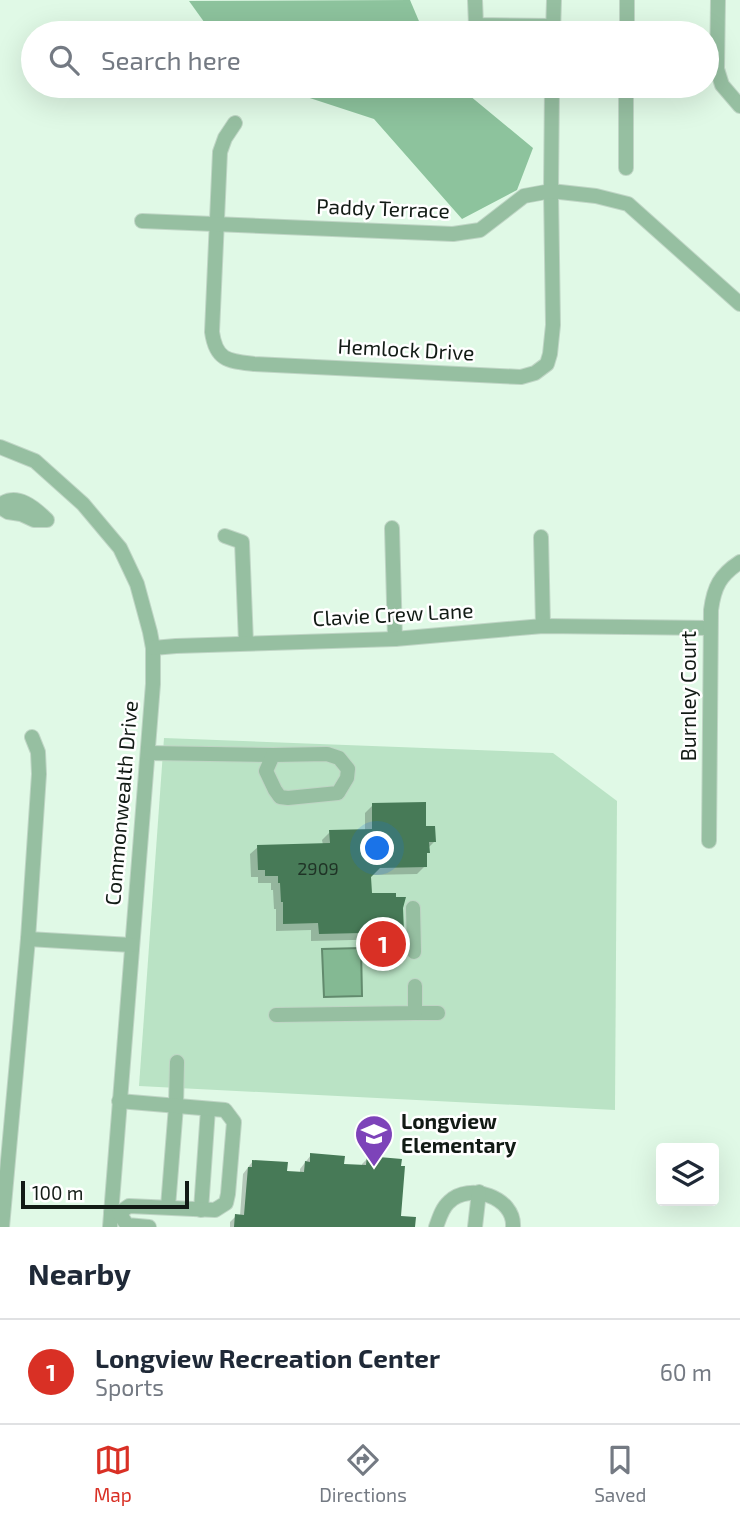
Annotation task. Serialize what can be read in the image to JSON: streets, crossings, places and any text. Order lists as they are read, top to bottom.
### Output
{
  "streets": {
    "street": [
      "Paddy Terrace",
      "Hemlock Drive",
      "Clavie Crew Lane",
      "Burnley Court",
      "Commonwealth Drive"
    ]
  },
  "crossings": [
    ["Paddy Terrace", "Hemlock Drive"],
    ["Clavie Crew Lane", "Burnley Court"],
    ["Clavie Crew Lane", "Commonwealth Drive"]
  ],
  "places": {
    "school or university": ["Longview Elementary"]
  },
  "house_numbers": ["2909"],
  "scale_bar": "100 m",
  "page": {
    "search": "Search here",
    "pins": "1",
    "scale": "100 m",
    "heading": "Nearby",
    "list": [
      {
        "mark": "1",
        "name": "Longview Recreation Center",
        "note": "Sports",
        "value": "60 m"
      }
    ],
    "nav": ["Map", "Directions", "Saved"]
  }
}
